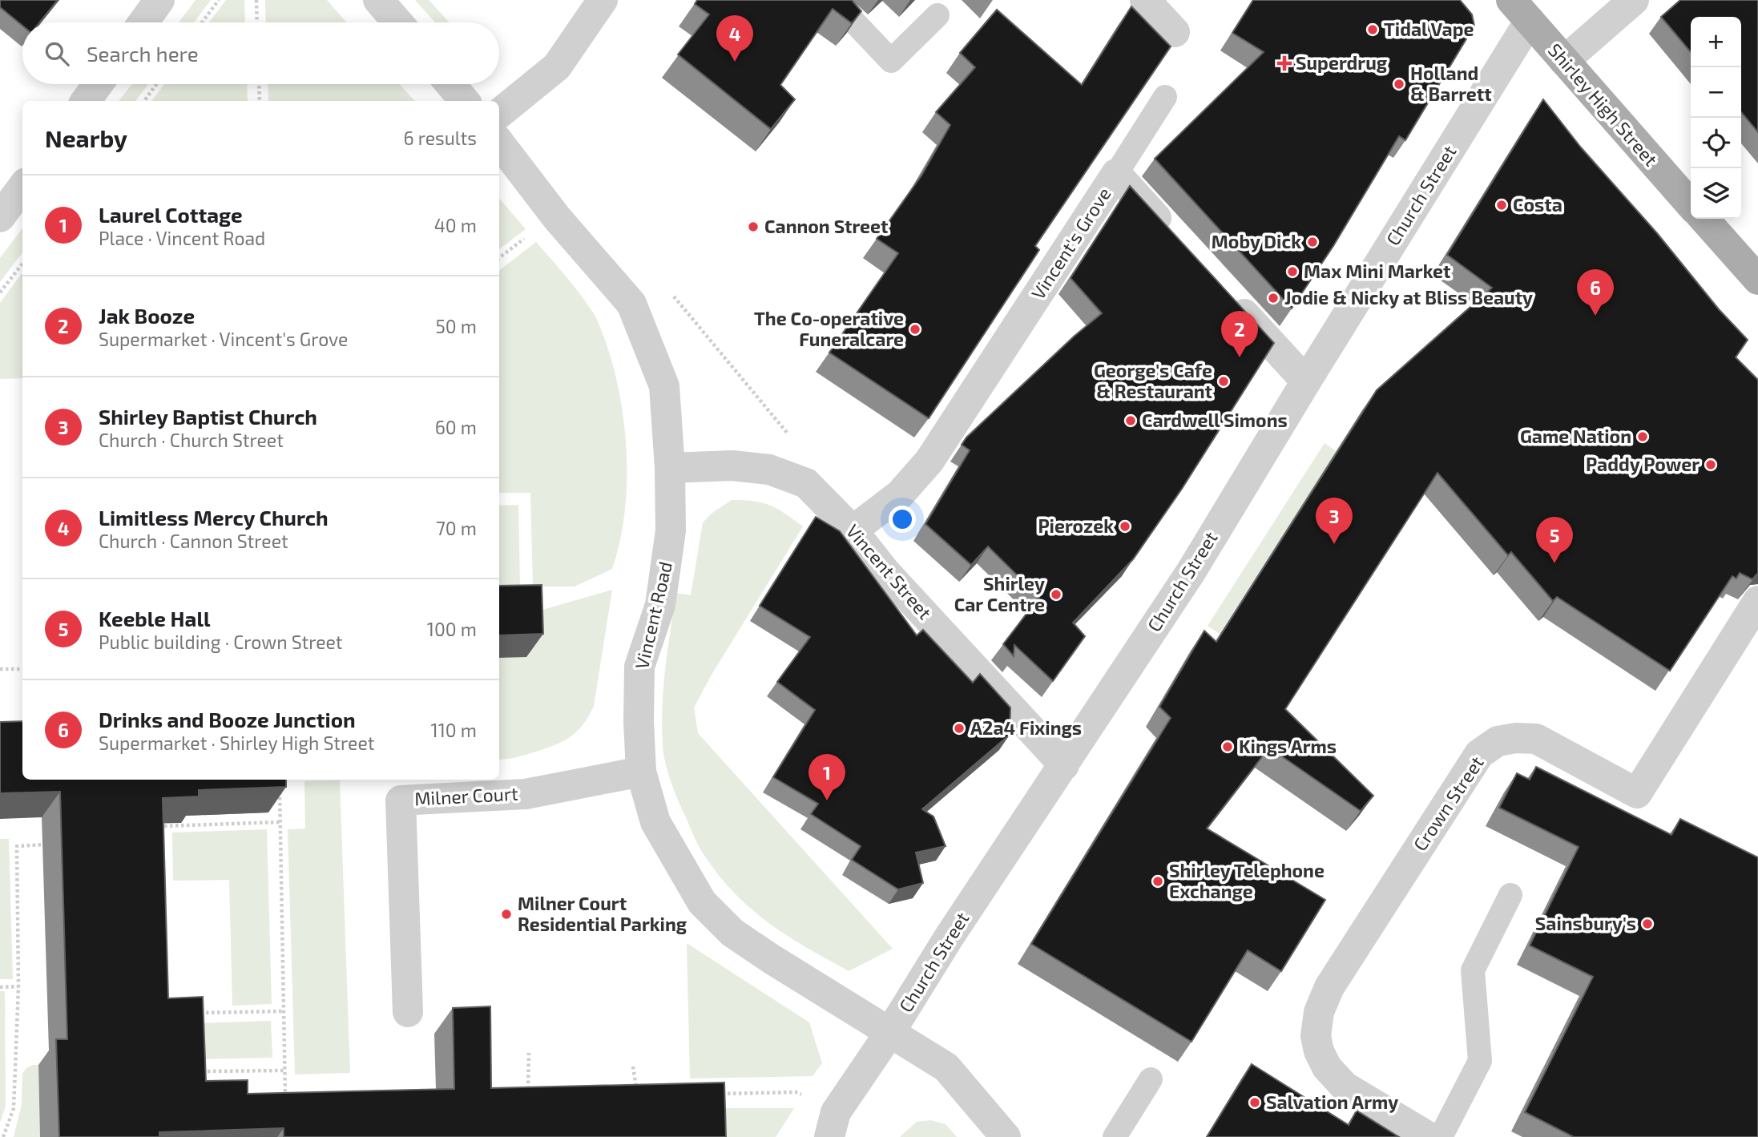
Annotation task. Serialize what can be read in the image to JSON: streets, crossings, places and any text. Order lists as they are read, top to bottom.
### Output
{
  "streets": {
    "main road": ["Shirley High Street"],
    "street": [
      "Church Street",
      "Vincent's Grove",
      "Vincent Street",
      "Vincent Road",
      "Milner Court",
      "Crown Street"
    ]
  },
  "crossings": [
    ["Shirley High Street", "Church Street"],
    ["Church Street", "Vincent Street"],
    ["Church Street", "Vincent Road"],
    ["Vincent's Grove", "Vincent Street"],
    ["Vincent Street", "Vincent Road"],
    ["Vincent Road", "Milner Court"]
  ],
  "places": {
    "other": [
      "Tidal Vape",
      "Holland & Barrett",
      "Costa",
      "Cannon Street",
      "Moby Dick",
      "Max Mini Market",
      "Jodie & Nicky at Bliss Beauty",
      "The Co-operative Funeralcare",
      "George's Cafe & Restaurant",
      "Cardwell Simons",
      "Game Nation",
      "Paddy Power",
      "Pierozek",
      "Shirley Car Centre",
      "A2a4 Fixings",
      "Kings Arms",
      "Shirley Telephone Exchange",
      "Milner Court Residential Parking",
      "Sainsbury's",
      "Salvation Army"
    ],
    "health": ["Superdrug"]
  },
  "page": {
    "pins": [
      "4",
      "6",
      "2",
      "3",
      "5",
      "1"
    ],
    "map_buttons": ["+", "−"],
    "search": "Search here",
    "heading": ["Nearby", "6 results"],
    "list": [
      {
        "mark": "1",
        "name": "Laurel Cottage",
        "note": "Place · Vincent Road",
        "value": "40 m"
      },
      {
        "mark": "2",
        "name": "Jak Booze",
        "note": "Supermarket · Vincent's Grove",
        "value": "50 m"
      },
      {
        "mark": "3",
        "name": "Shirley Baptist Church",
        "note": "Church · Church Street",
        "value": "60 m"
      },
      {
        "mark": "4",
        "name": "Limitless Mercy Church",
        "note": "Church · Cannon Street",
        "value": "70 m"
      },
      {
        "mark": "5",
        "name": "Keeble Hall",
        "note": "Public building · Crown Street",
        "value": "100 m"
      },
      {
        "mark": "6",
        "name": "Drinks and Booze Junction",
        "note": "Supermarket · Shirley High Street",
        "value": "110 m"
      }
    ]
  }
}
